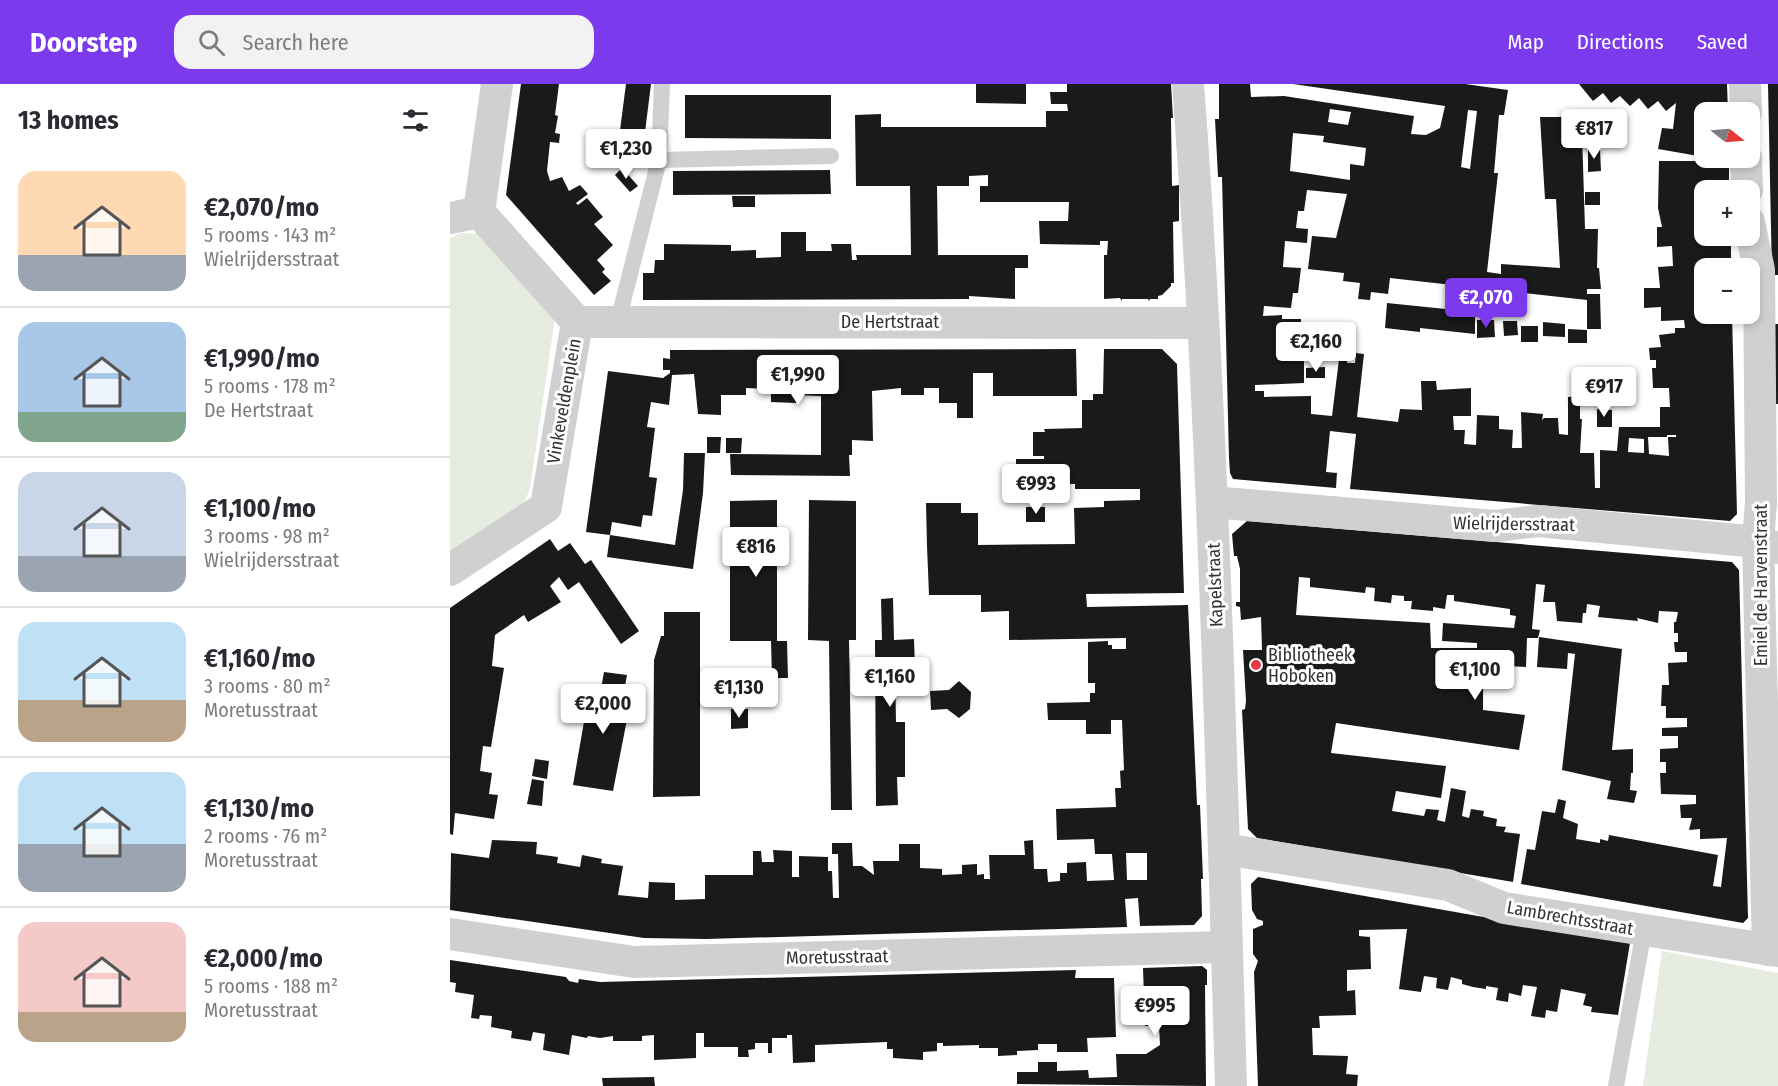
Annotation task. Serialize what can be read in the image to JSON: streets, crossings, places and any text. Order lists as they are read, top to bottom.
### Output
{
  "streets": {
    "street": [
      "De Hertstraat",
      "Vinkeveldenplein",
      "Wielrijdersstraat",
      "Kapelstraat",
      "Emiel de Harvenstraat",
      "Lambrechtsstraat",
      "Moretusstraat"
    ]
  },
  "crossings": [
    ["De Hertstraat", "Vinkeveldenplein"],
    ["De Hertstraat", "Kapelstraat"],
    ["Wielrijdersstraat", "Kapelstraat"],
    ["Wielrijdersstraat", "Emiel de Harvenstraat"],
    ["Kapelstraat", "Lambrechtsstraat"],
    ["Kapelstraat", "Moretusstraat"],
    ["Emiel de Harvenstraat", "Lambrechtsstraat"]
  ],
  "places": ["Bibliotheek Hoboken"],
  "north": "right",
  "page": {
    "header": "Doorstep",
    "search": "Search here",
    "nav": ["Map", "Directions", "Saved"],
    "heading": "13 homes",
    "map_buttons": ["+", "−"],
    "price": [
      "€817",
      "€1,230",
      "€2,070",
      "€2,160",
      "€1,990",
      "€917",
      "€993",
      "€816",
      "€1,100",
      "€1,160",
      "€1,130",
      "€2,000",
      "€995"
    ],
    "list": [
      {
        "name": "€2,070/mo",
        "note": "5 rooms · 143 m² · Wielrijdersstraat"
      },
      {
        "name": "€1,990/mo",
        "note": "5 rooms · 178 m² · De Hertstraat"
      },
      {
        "name": "€1,100/mo",
        "note": "3 rooms · 98 m² · Wielrijdersstraat"
      },
      {
        "name": "€1,160/mo",
        "note": "3 rooms · 80 m² · Moretusstraat"
      },
      {
        "name": "€1,130/mo",
        "note": "2 rooms · 76 m² · Moretusstraat"
      },
      {
        "name": "€2,000/mo",
        "note": "5 rooms · 188 m² · Moretusstraat"
      }
    ]
  }
}
